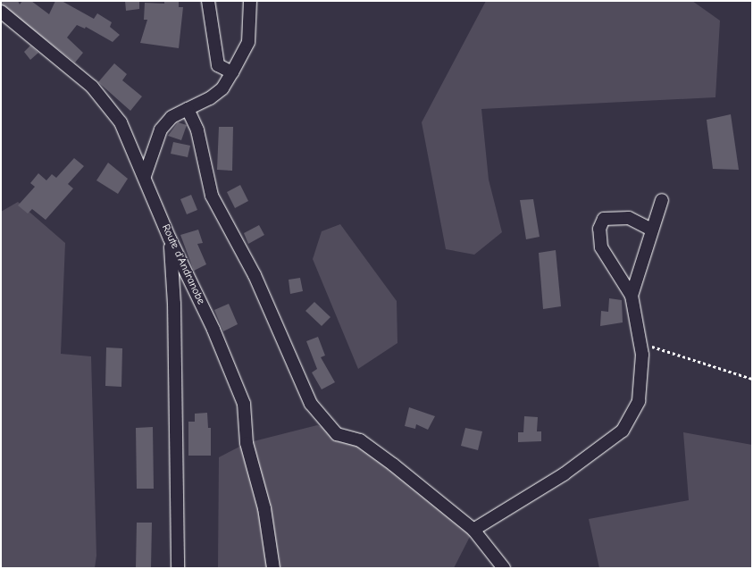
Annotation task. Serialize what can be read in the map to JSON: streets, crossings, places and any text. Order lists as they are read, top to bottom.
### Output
{
  "streets": {
    "street": ["Route d'Andranobe"]
  }
}
